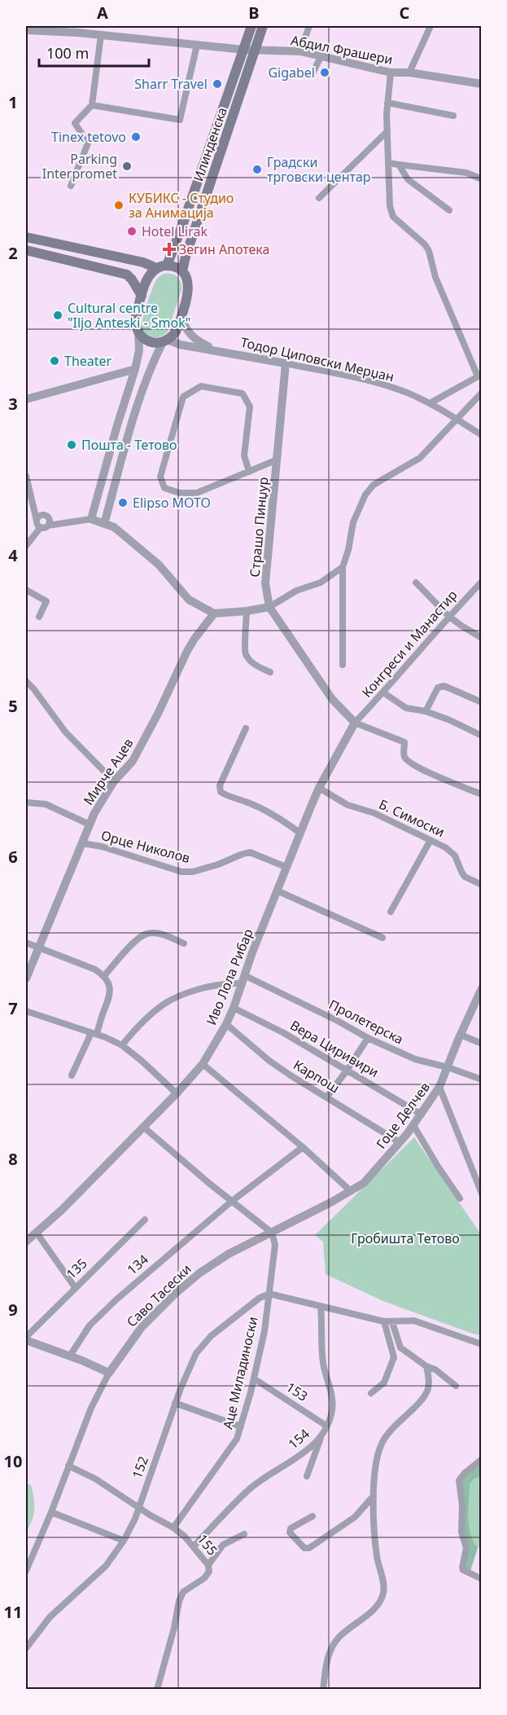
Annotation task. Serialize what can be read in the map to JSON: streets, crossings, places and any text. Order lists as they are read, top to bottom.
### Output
{
  "streets": {
    "main road": ["Илинденска"],
    "street": [
      "Абдил Фрашери",
      "Тодор Циповски Мерџан",
      "Страшо Пинџур",
      "Конгреси и Манастир",
      "Мирче Ацев",
      "Б. Симоски",
      "Орце Николов",
      "Иво Лола Рибар",
      "Пролетерска",
      "Вера Циривири",
      "Карпош",
      "Гоце Делчев",
      "134",
      "135",
      "Саво Тасески",
      "Аце Миладиноски",
      "153",
      "154",
      "152",
      "155"
    ]
  },
  "crossings": [
    ["Абдил Фрашери", "Илинденска"],
    ["Илинденска", "Тодор Циповски Мерџан"],
    ["Тодор Циповски Мерџан", "Страшо Пинџур"],
    ["Страшо Пинџур", "Конгреси и Манастир"],
    ["Страшо Пинџур", "Иво Лола Рибар"],
    ["Конгреси и Манастир", "Иво Лола Рибар"],
    ["Мирче Ацев", "Орце Николов"],
    ["Б. Симоски", "Иво Лола Рибар"],
    ["Орце Николов", "Иво Лола Рибар"],
    ["Иво Лола Рибар", "Пролетерска"],
    ["Иво Лола Рибар", "Вера Циривири"],
    ["Иво Лола Рибар", "Карпош"],
    ["Пролетерска", "Гоце Делчев"],
    ["Вера Циривири", "Гоце Делчев"],
    ["Карпош", "Гоце Делчев"],
    ["Гоце Делчев", "Саво Тасески"],
    ["134", "135"],
    ["135", "Саво Тасески"],
    ["Саво Тасески", "Аце Миладиноски"],
    ["Саво Тасески", "155"],
    ["Аце Миладиноски", "153"],
    ["Аце Миладиноски", "152"],
    ["Аце Миладиноски", "155"],
    ["153", "154"],
    ["154", "155"],
    ["152", "155"]
  ],
  "parks": ["Гробишта Тетово"],
  "places": {
    "other": [
      "Gigabel",
      "Sharr Travel",
      "Tinex tetovo",
      "Parking Interpromet",
      "Градски трговски центар",
      "КУБИКС - Студио за Анимација",
      "Hotel Lirak",
      "Cultural centre \"Iljo Anteski - Smok\"",
      "Theater",
      "Пошта - Тетово",
      "Elipso MOTO"
    ],
    "health": ["Зегин Апотека"]
  },
  "scale_bar": "100 m",
  "grid": {
    "columns": ["A", "B", "C"],
    "rows": [
      "1",
      "2",
      "3",
      "4",
      "5",
      "6",
      "7",
      "8",
      "9",
      "10",
      "11"
    ]
  }
}
